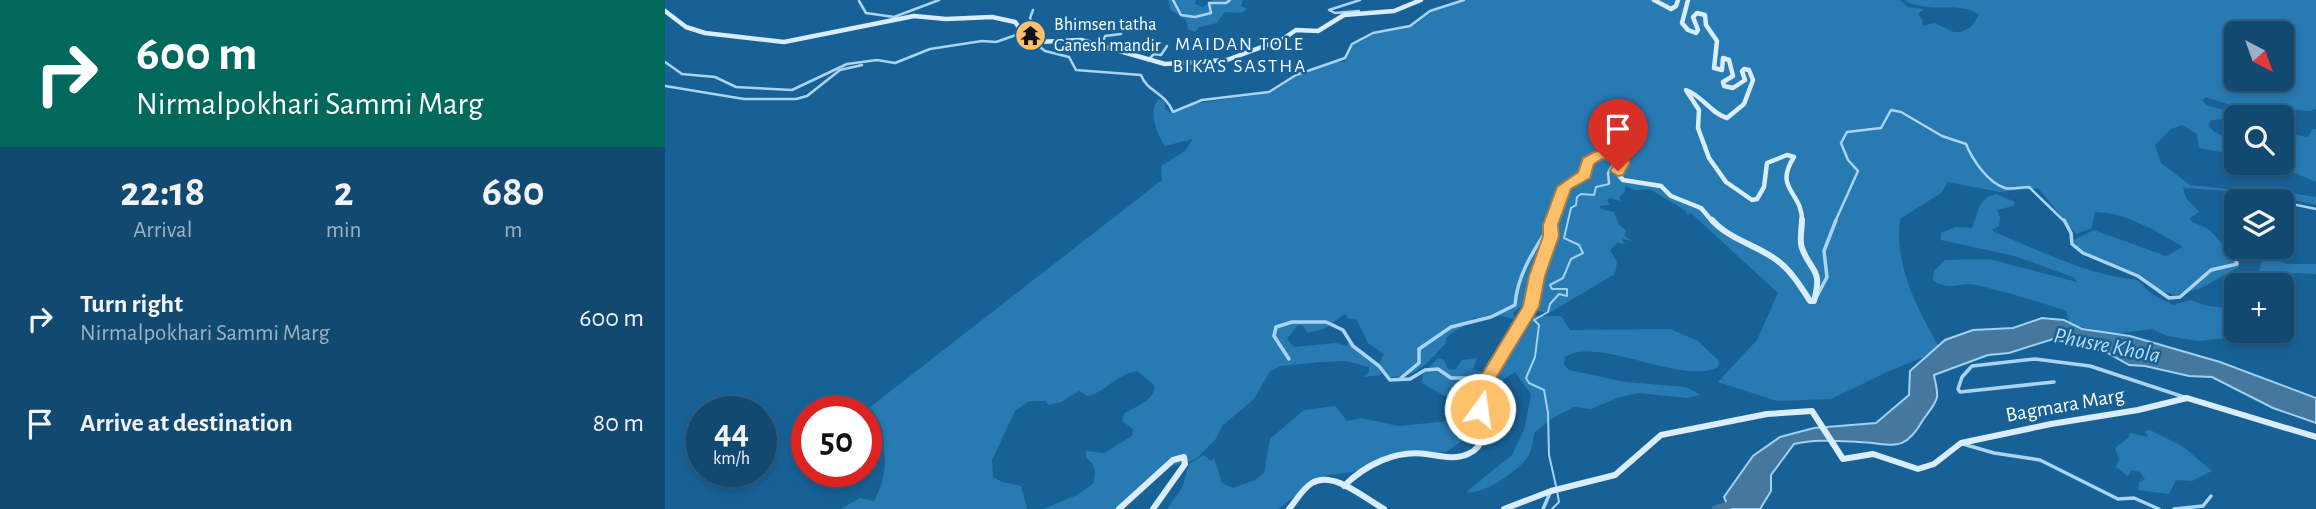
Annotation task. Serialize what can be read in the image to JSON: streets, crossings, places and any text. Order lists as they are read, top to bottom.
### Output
{
  "streets": {
    "main road": ["Bagmara Marg"]
  },
  "districts": ["MAIDAN TOLE BIKAS SASTHA"],
  "water": ["Phusre Khola"],
  "places": {
    "temple": ["Bhimsen tatha Ganesh mandir"]
  },
  "north": "bottom right",
  "page": {
    "turn": ["600 m", "Nirmalpokhari Sammi Marg"],
    "map_buttons": "+",
    "eta": [
      "22:18",
      "Arrival",
      "2",
      "min",
      "680",
      "m"
    ],
    "list": [
      {
        "name": "Turn right",
        "note": "Nirmalpokhari Sammi Marg",
        "value": "600 m"
      },
      {
        "name": "Arrive at destination",
        "value": "80 m"
      }
    ],
    "speed": "44 km/h",
    "limit": "50"
  }
}
